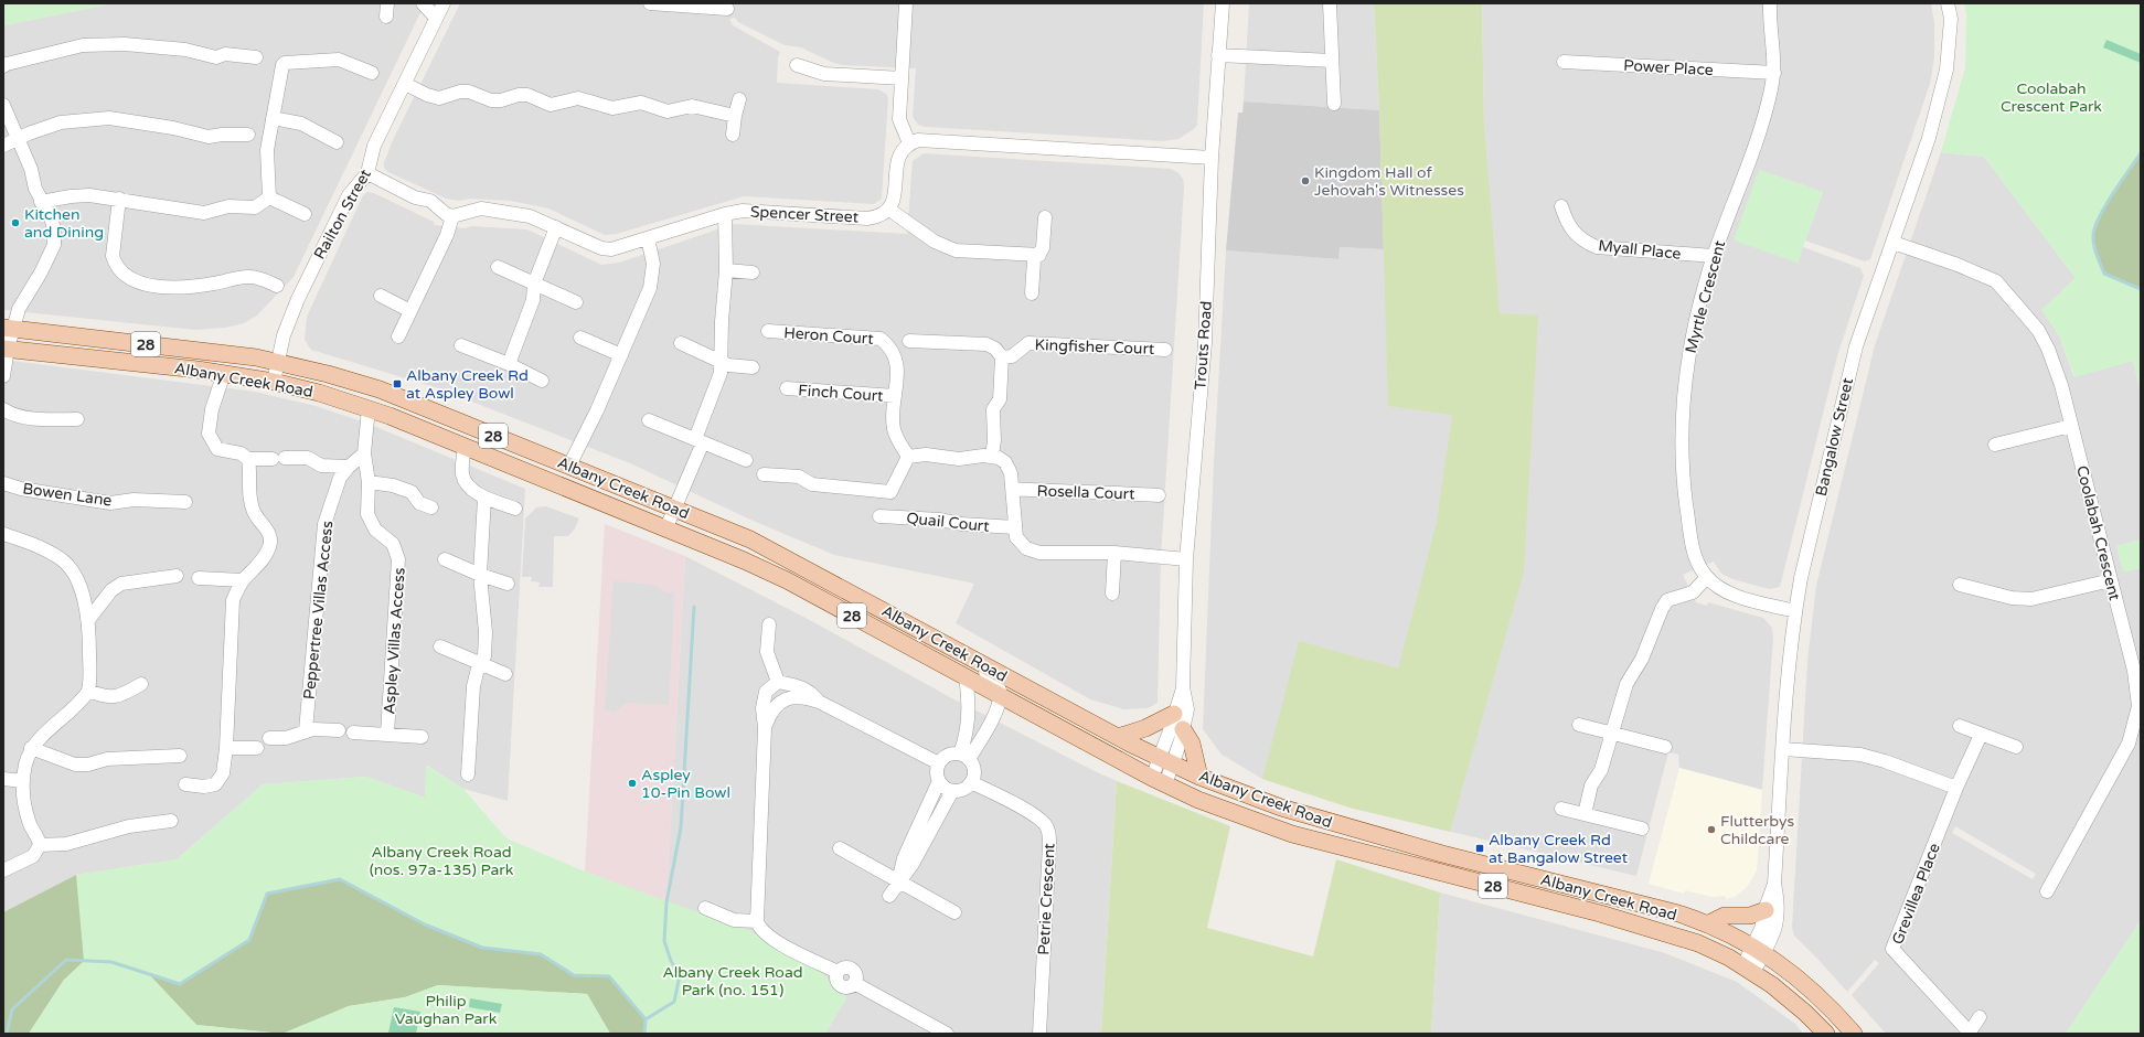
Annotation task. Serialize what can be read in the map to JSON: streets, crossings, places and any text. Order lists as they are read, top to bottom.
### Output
{
  "streets": {
    "main road": ["28", "Albany Creek Road"],
    "street": [
      "Power Place",
      "Railton Street",
      "Spencer Street",
      "Myall Place",
      "Myrtle Crescent",
      "Heron Court",
      "Trouts Road",
      "Kingfisher Court",
      "Finch Court",
      "Bangalow Street",
      "Rosella Court",
      "Bowen Lane",
      "Quail Court",
      "Coolabah Crescent",
      "Peppertree Villas Access",
      "Aspley Villas Access",
      "Grevillea Place",
      "Petrie Crescent"
    ]
  },
  "crossings": [
    ["Power Place", "Myrtle Crescent"],
    ["Railton Street", "Albany Creek Road"],
    ["Myall Place", "Myrtle Crescent"],
    ["Myrtle Crescent", "Bangalow Street"],
    ["Heron Court", "Finch Court"],
    ["Trouts Road", "Albany Creek Road"],
    ["Albany Creek Road", "Bangalow Street"],
    ["Albany Creek Road", "Aspley Villas Access"],
    ["Bangalow Street", "Coolabah Crescent"],
    ["Peppertree Villas Access", "Aspley Villas Access"]
  ],
  "parks": [
    "Coolabah Crescent Park",
    "Albany Creek Road (nos. 97a-135) Park",
    "Albany Creek Road Park (no. 151)",
    "Philip Vaughan Park"
  ],
  "places": {
    "other": [
      "Kingdom Hall of Jehovah's Witnesses",
      "Kitchen and Dining",
      "Aspley 10-Pin Bowl",
      "Flutterbys Childcare"
    ],
    "transit": ["Albany Creek Rd at Aspley Bowl", "Albany Creek Rd at Bangalow Street"]
  }
}
